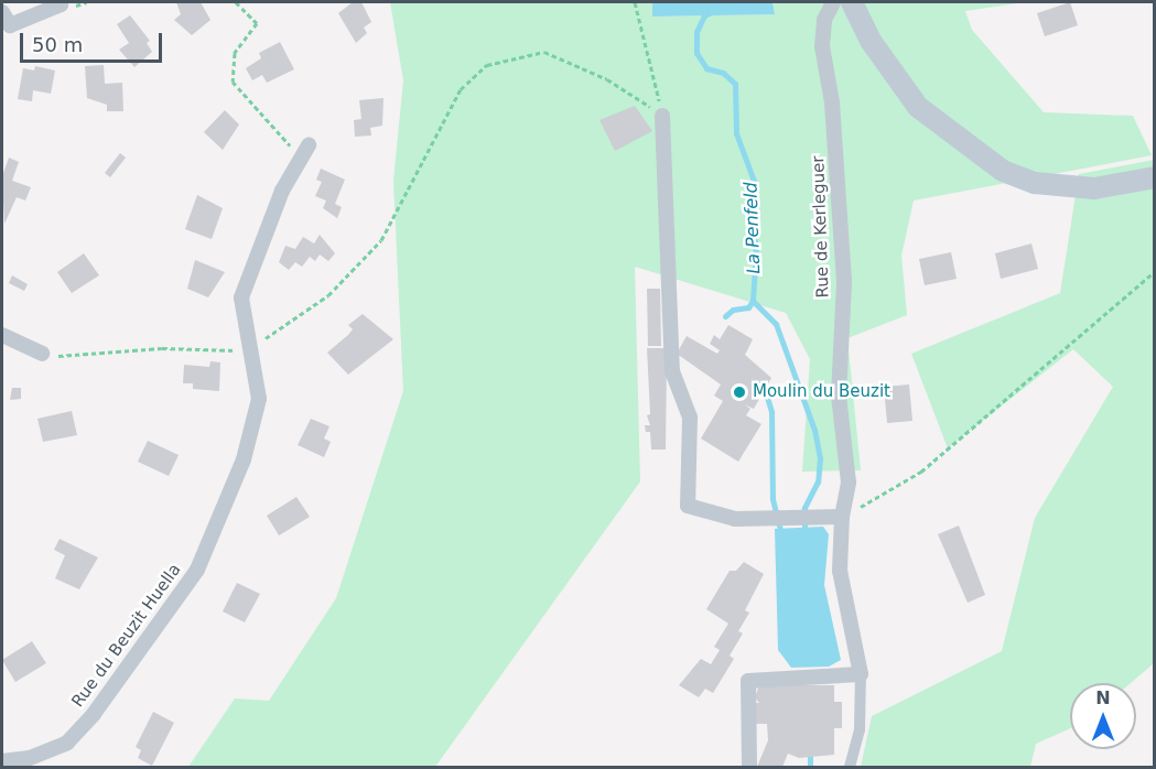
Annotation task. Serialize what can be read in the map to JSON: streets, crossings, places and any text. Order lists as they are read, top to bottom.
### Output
{
  "streets": {
    "street": ["Rue de Kerleguer", "Rue du Beuzit Huella"]
  },
  "water": ["La Penfeld"],
  "places": ["Moulin du Beuzit"],
  "scale_bar": "50 m",
  "north": "top"
}
